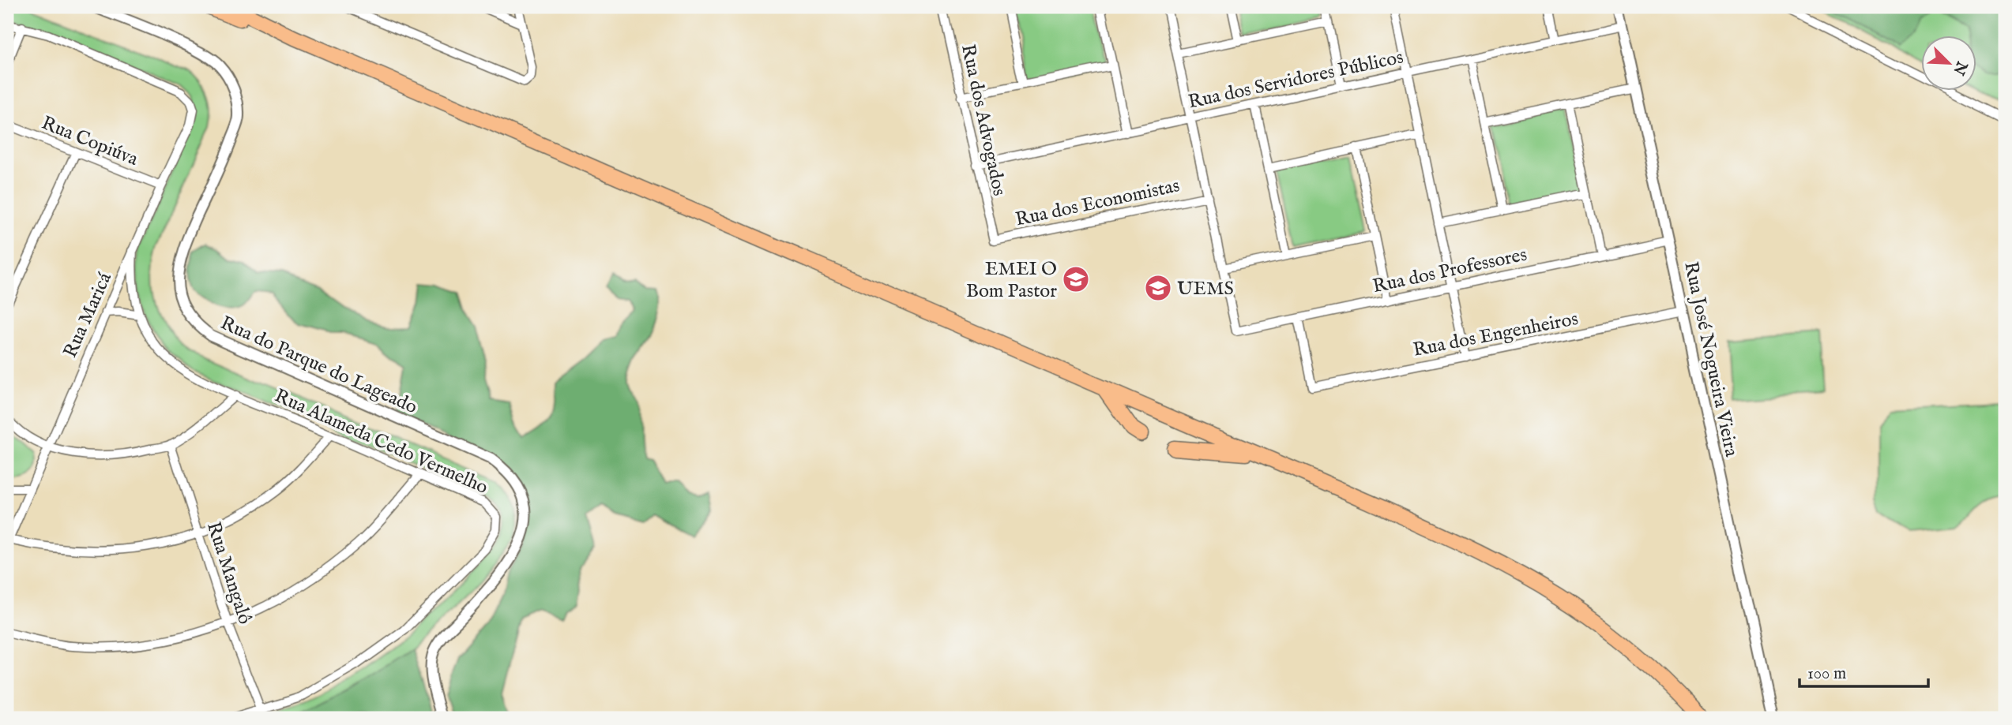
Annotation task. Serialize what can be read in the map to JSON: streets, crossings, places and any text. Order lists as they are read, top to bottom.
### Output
{
  "streets": {
    "street": [
      "Rua dos Servidores Públicos",
      "Rua dos Advogados",
      "Rua Copiúva",
      "Rua dos Economistas",
      "Rua dos Professores",
      "Rua Maricá",
      "Rua dos Engenheiros",
      "Rua José Nogueira Vieira",
      "Rua do Parque do Lageado",
      "Rua Alameda Cedo Vermelho",
      "Rua Mangalô"
    ]
  },
  "crossings": [
    ["Rua dos Servidores Públicos", "Rua dos Advogados"],
    ["Rua dos Servidores Públicos", "Rua José Nogueira Vieira"],
    ["Rua dos Advogados", "Rua dos Economistas"],
    ["Rua Copiúva", "Rua Maricá"],
    ["Rua dos Professores", "Rua dos Engenheiros"],
    ["Rua dos Professores", "Rua José Nogueira Vieira"],
    ["Rua Maricá", "Rua Alameda Cedo Vermelho"],
    ["Rua dos Engenheiros", "Rua José Nogueira Vieira"],
    ["Rua Alameda Cedo Vermelho", "Rua Mangalô"]
  ],
  "places": {
    "school or university": ["EMEI O Bom Pastor", "UEMS"]
  },
  "scale_bar": "100 m",
  "north": "bottom right"
}
